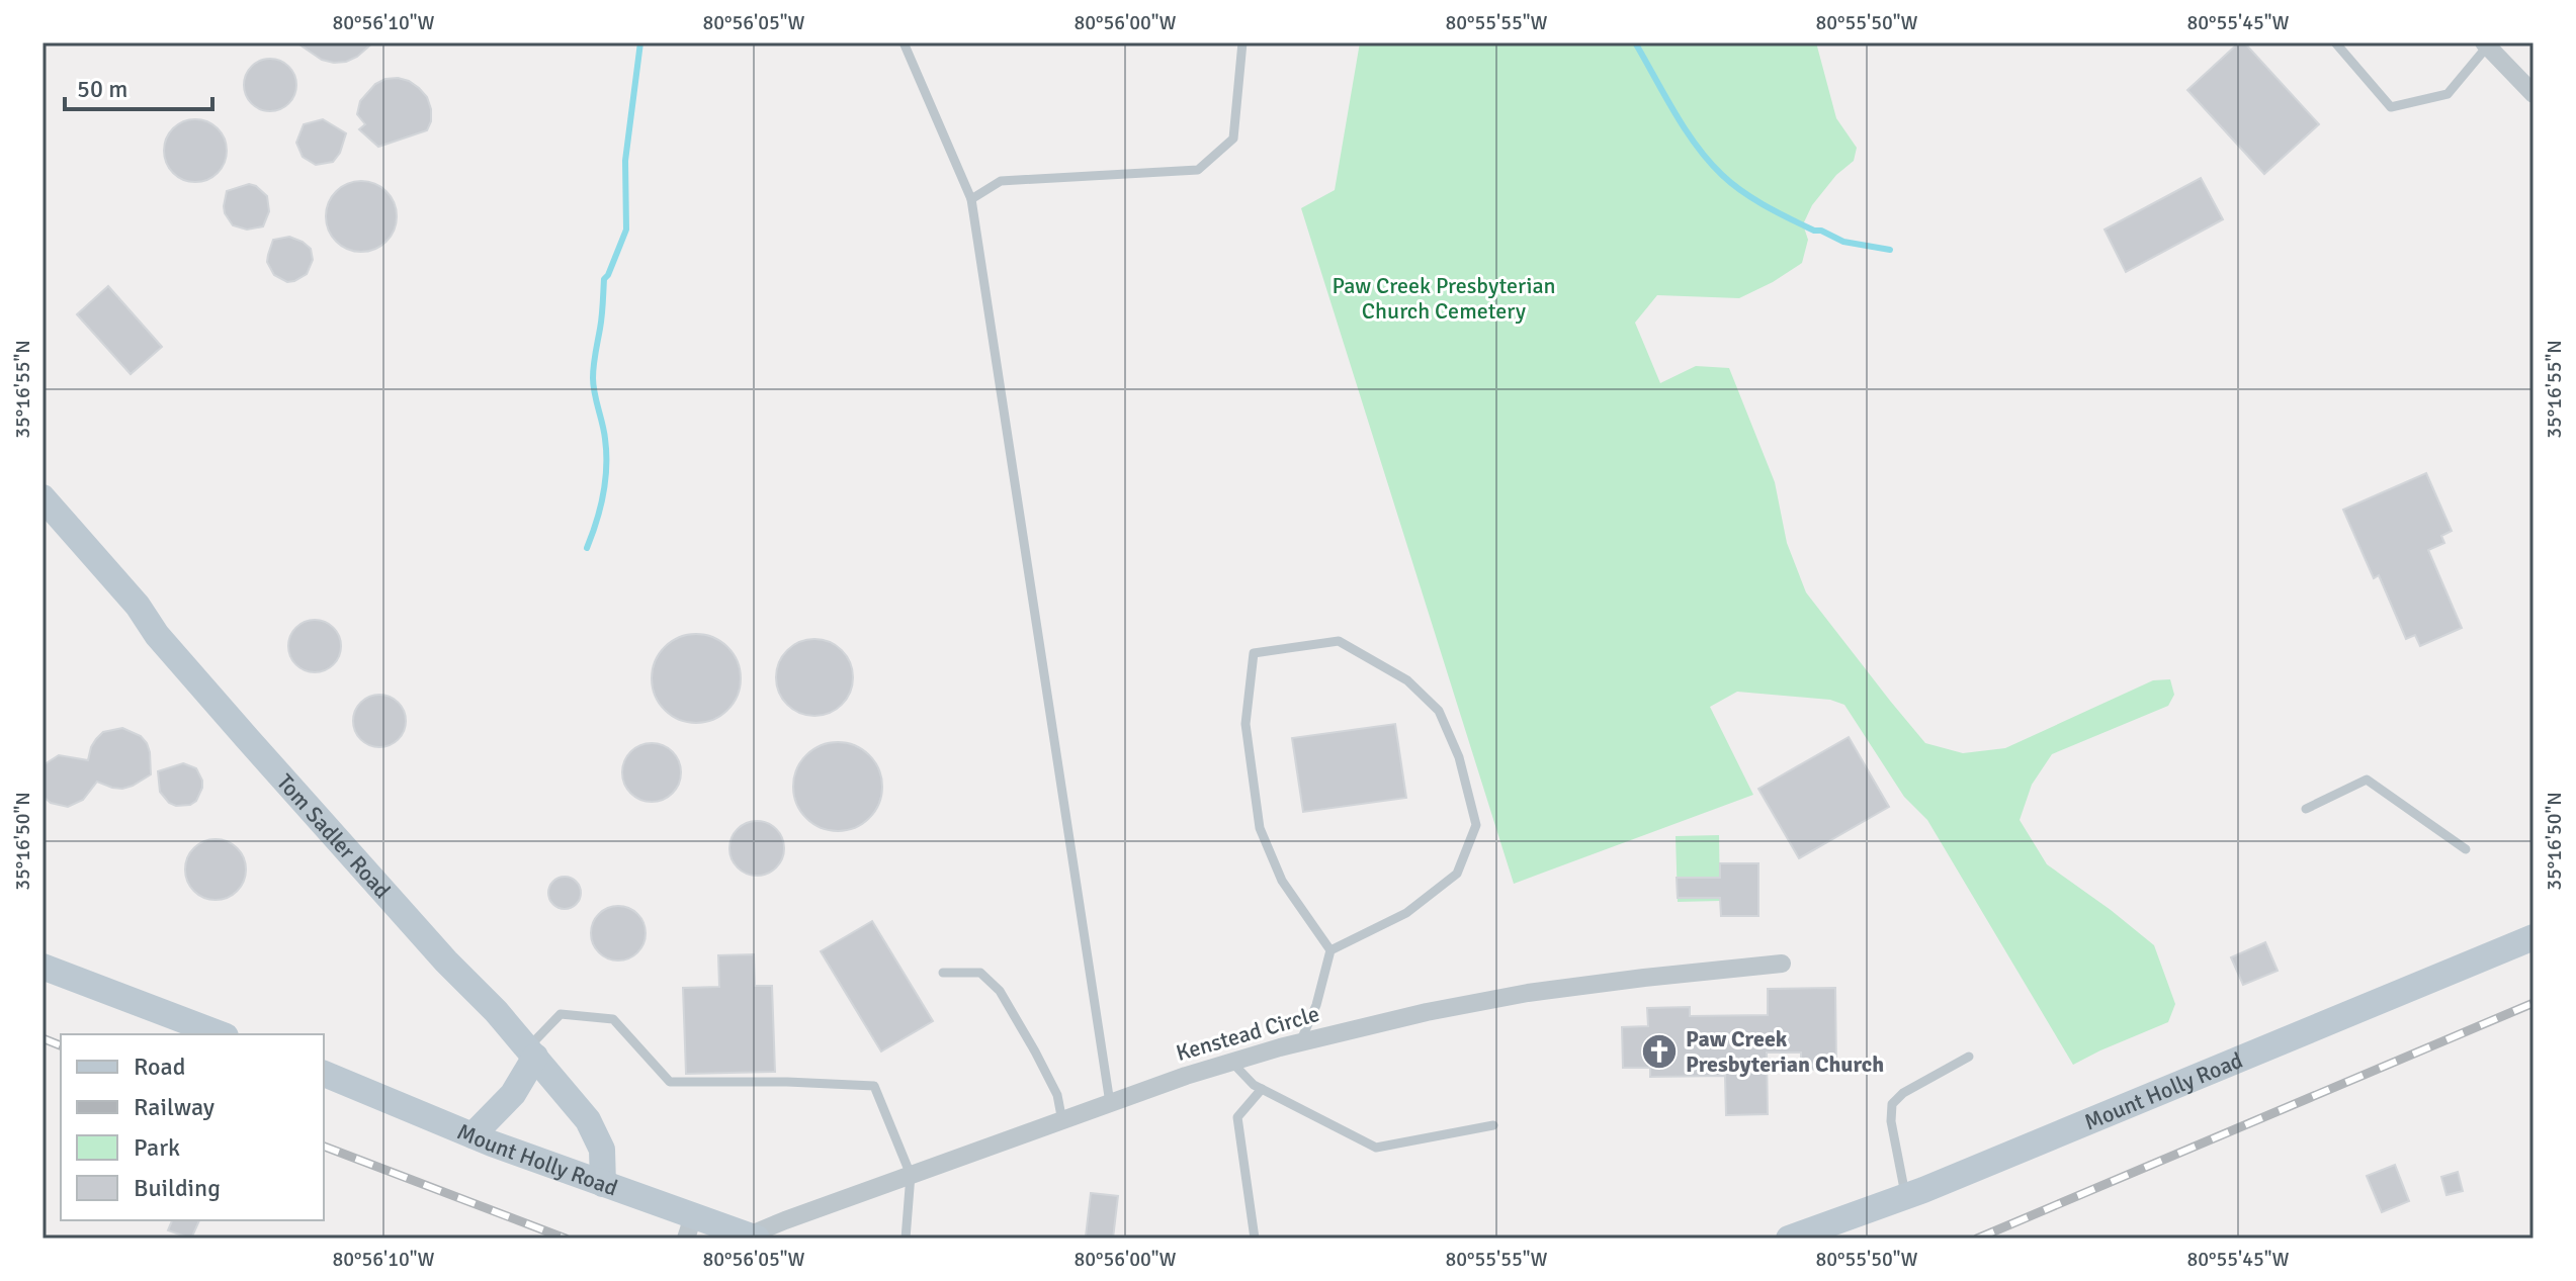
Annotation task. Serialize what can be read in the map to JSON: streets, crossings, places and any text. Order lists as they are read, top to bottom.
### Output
{
  "streets": {
    "street": ["Tom Sadler Road", "Kenstead Circle", "Mount Holly Road"]
  },
  "crossings": [
    ["Tom Sadler Road", "Mount Holly Road"],
    ["Kenstead Circle", "Mount Holly Road"]
  ],
  "parks": ["Paw Creek Presbyterian Church Cemetery"],
  "places": {
    "church": ["Paw Creek Presbyterian Church"]
  },
  "legend": [
    "Road",
    "Railway",
    "Park",
    "Building"
  ],
  "scale_bar": "50 m",
  "coordinates": [
    "80°56'10\"W",
    "80°56'05\"W",
    "80°56'00\"W",
    "80°55'55\"W",
    "80°55'50\"W",
    "80°55'45\"W",
    "35°16'55\"N",
    "35°16'50\"N"
  ]
}
